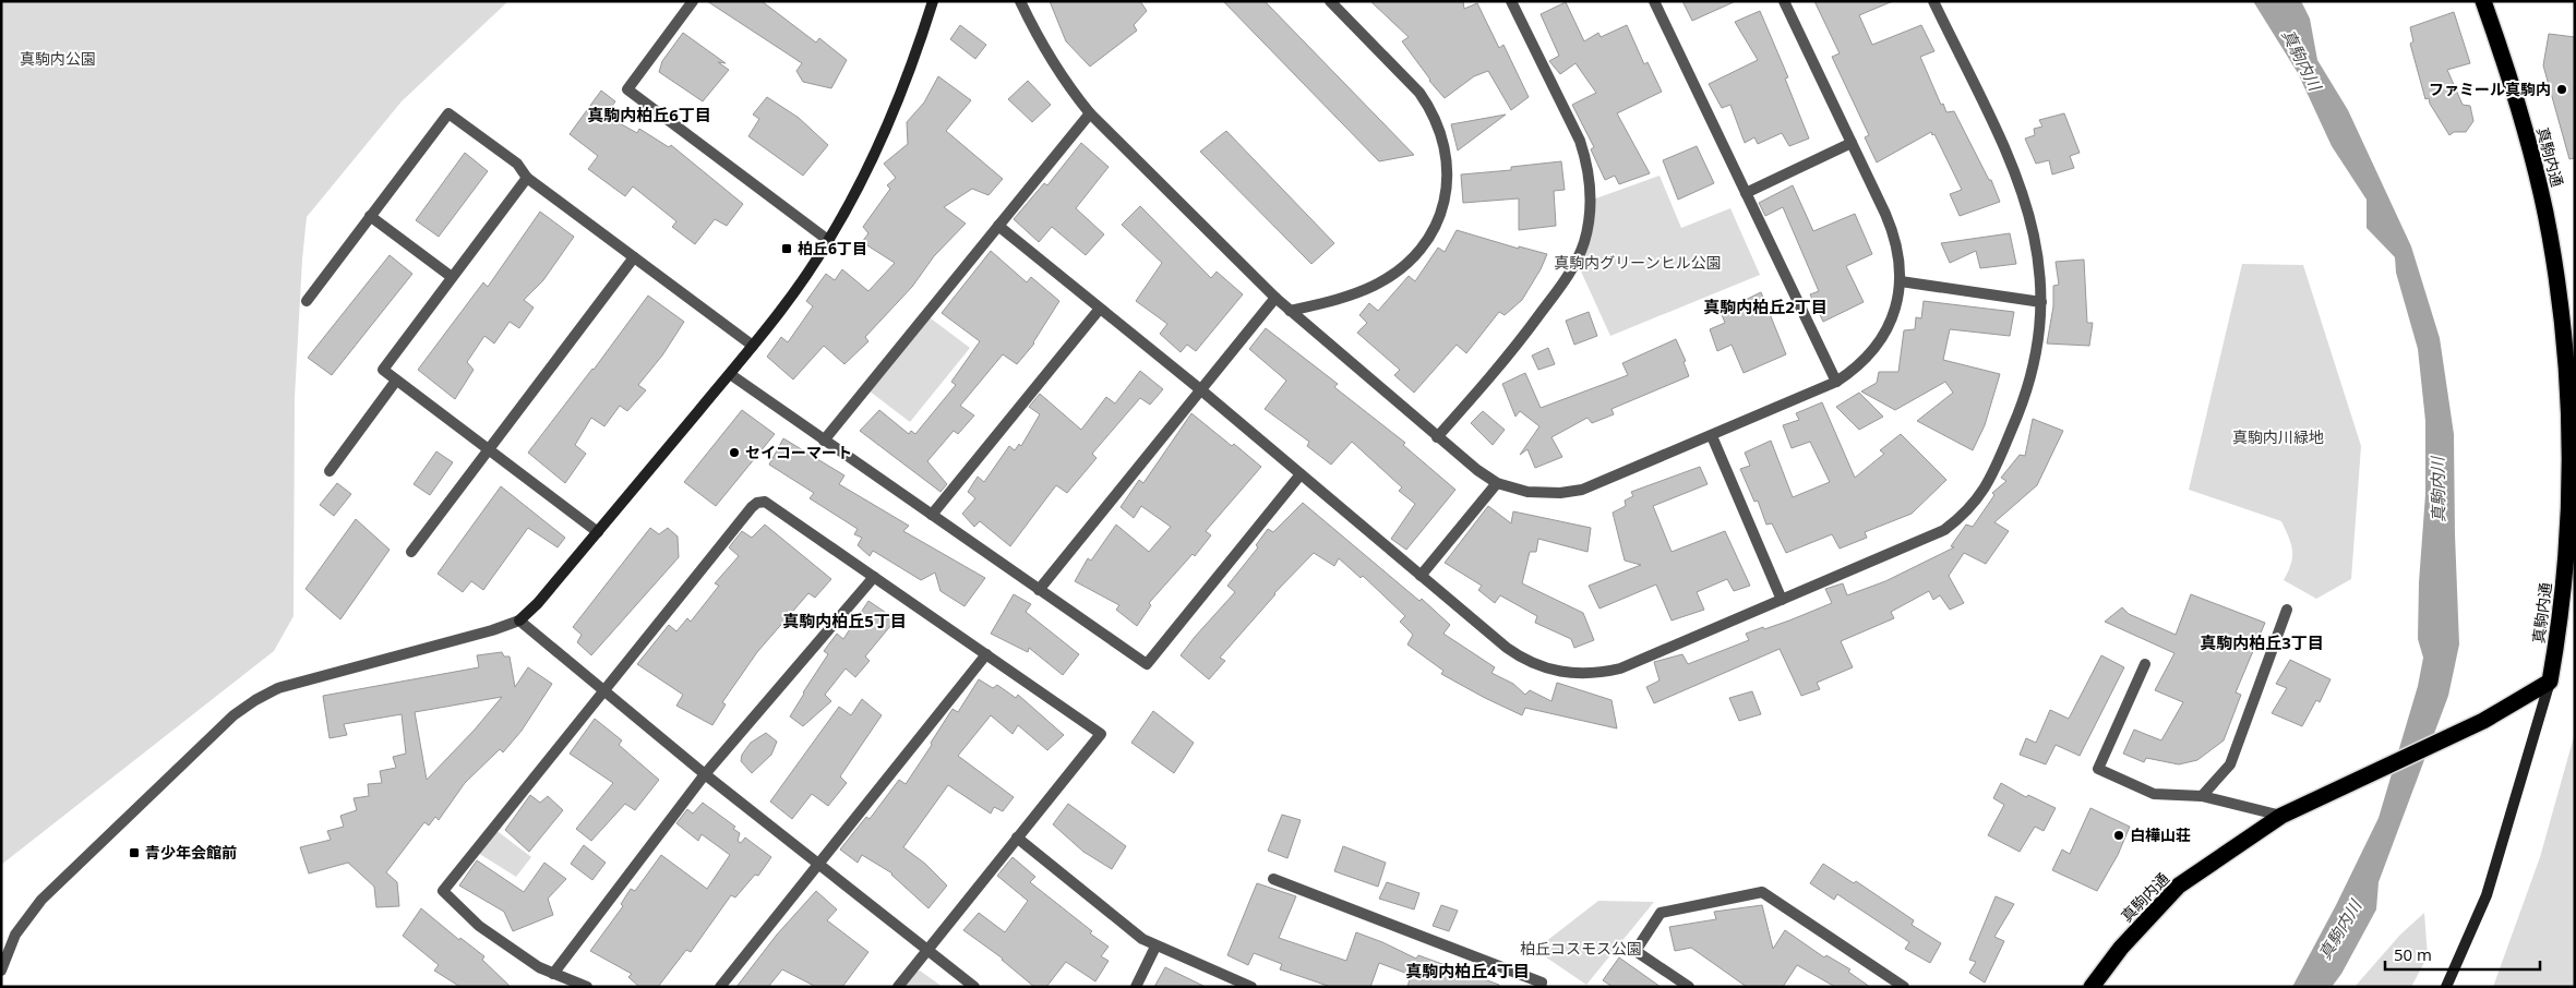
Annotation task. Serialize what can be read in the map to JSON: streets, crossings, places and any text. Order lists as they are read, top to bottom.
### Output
{
  "streets": {
    "highway": ["真駒内通"]
  },
  "districts": [
    "真駒内柏丘6丁目",
    "真駒内柏丘2丁目",
    "真駒内柏丘5丁目",
    "真駒内柏丘3丁目",
    "真駒内柏丘4丁目"
  ],
  "water": ["真駒内川"],
  "parks": [
    "真駒内公園",
    "真駒内グリーンヒル公園",
    "真駒内川緑地",
    "柏丘コスモス公園"
  ],
  "places": {
    "other": ["ファミール真駒内", "セイコーマート", "白樺山荘"],
    "transit": ["柏丘6丁目", "青少年会館前"]
  },
  "scale_bar": "50 m"
}
